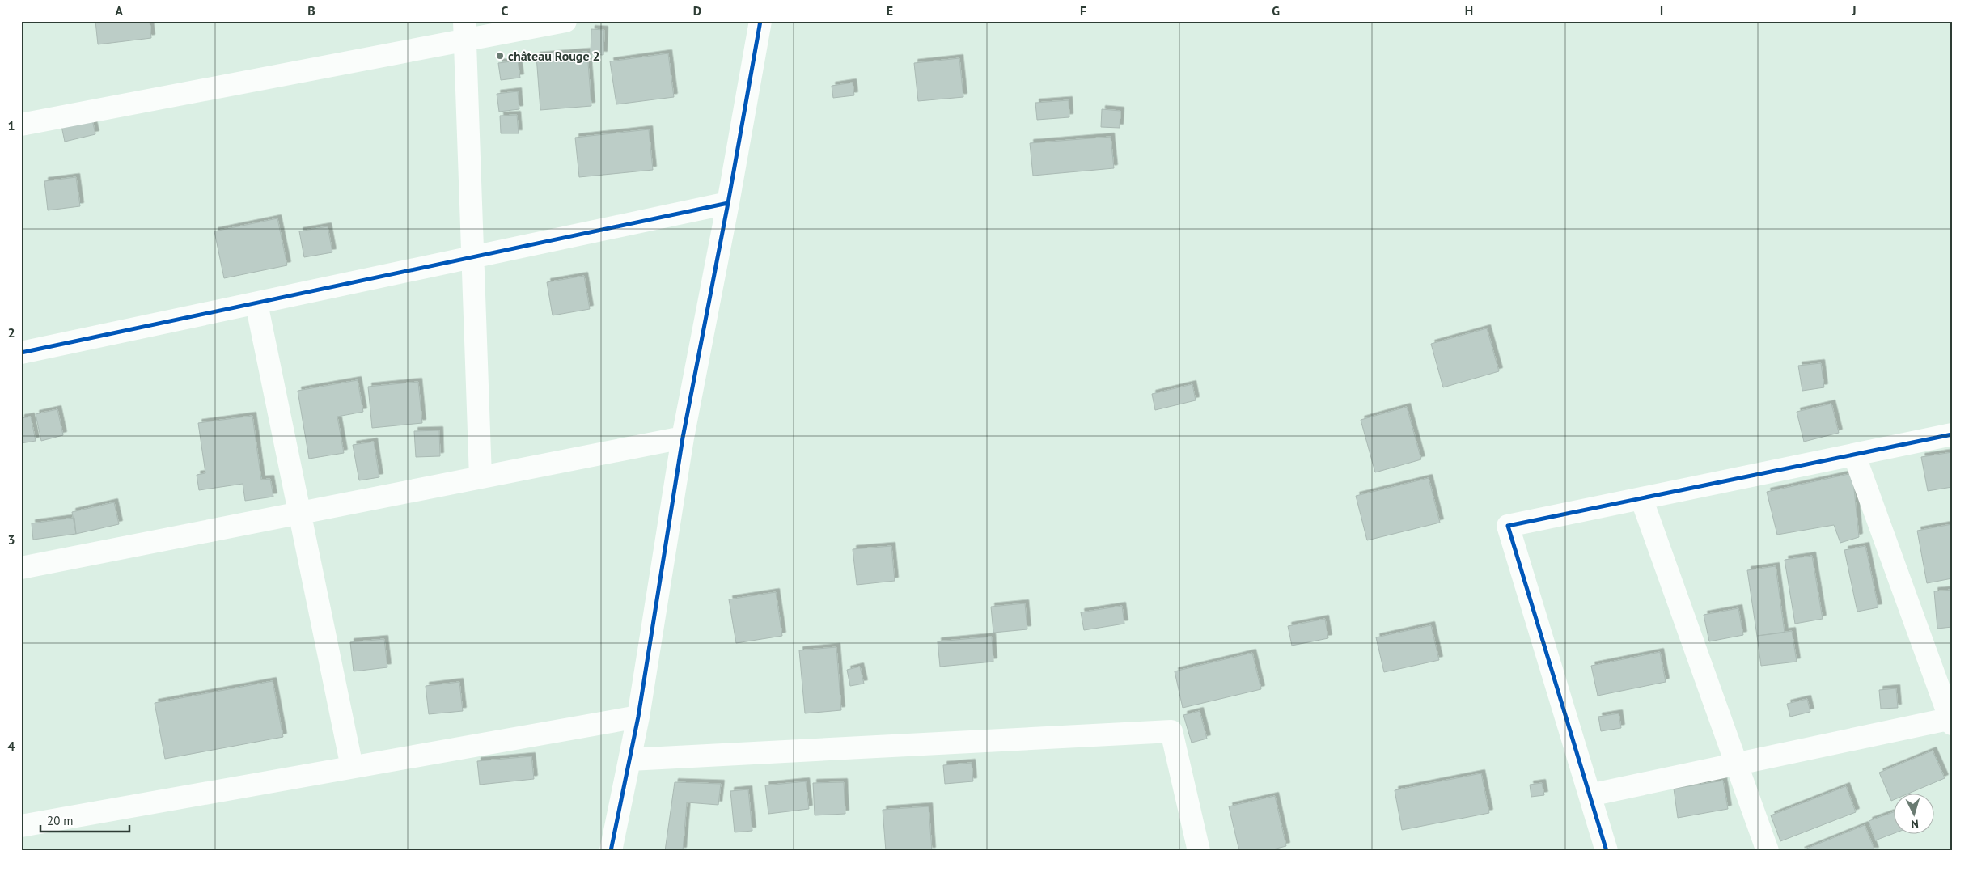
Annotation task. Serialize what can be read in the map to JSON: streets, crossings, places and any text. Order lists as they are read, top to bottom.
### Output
{
  "places": ["château Rouge 2"],
  "scale_bar": "20 m",
  "north": "bottom",
  "grid": {
    "columns": [
      "A",
      "B",
      "C",
      "D",
      "E",
      "F",
      "G",
      "H",
      "I",
      "J"
    ],
    "rows": [
      "1",
      "2",
      "3",
      "4"
    ]
  }
}
